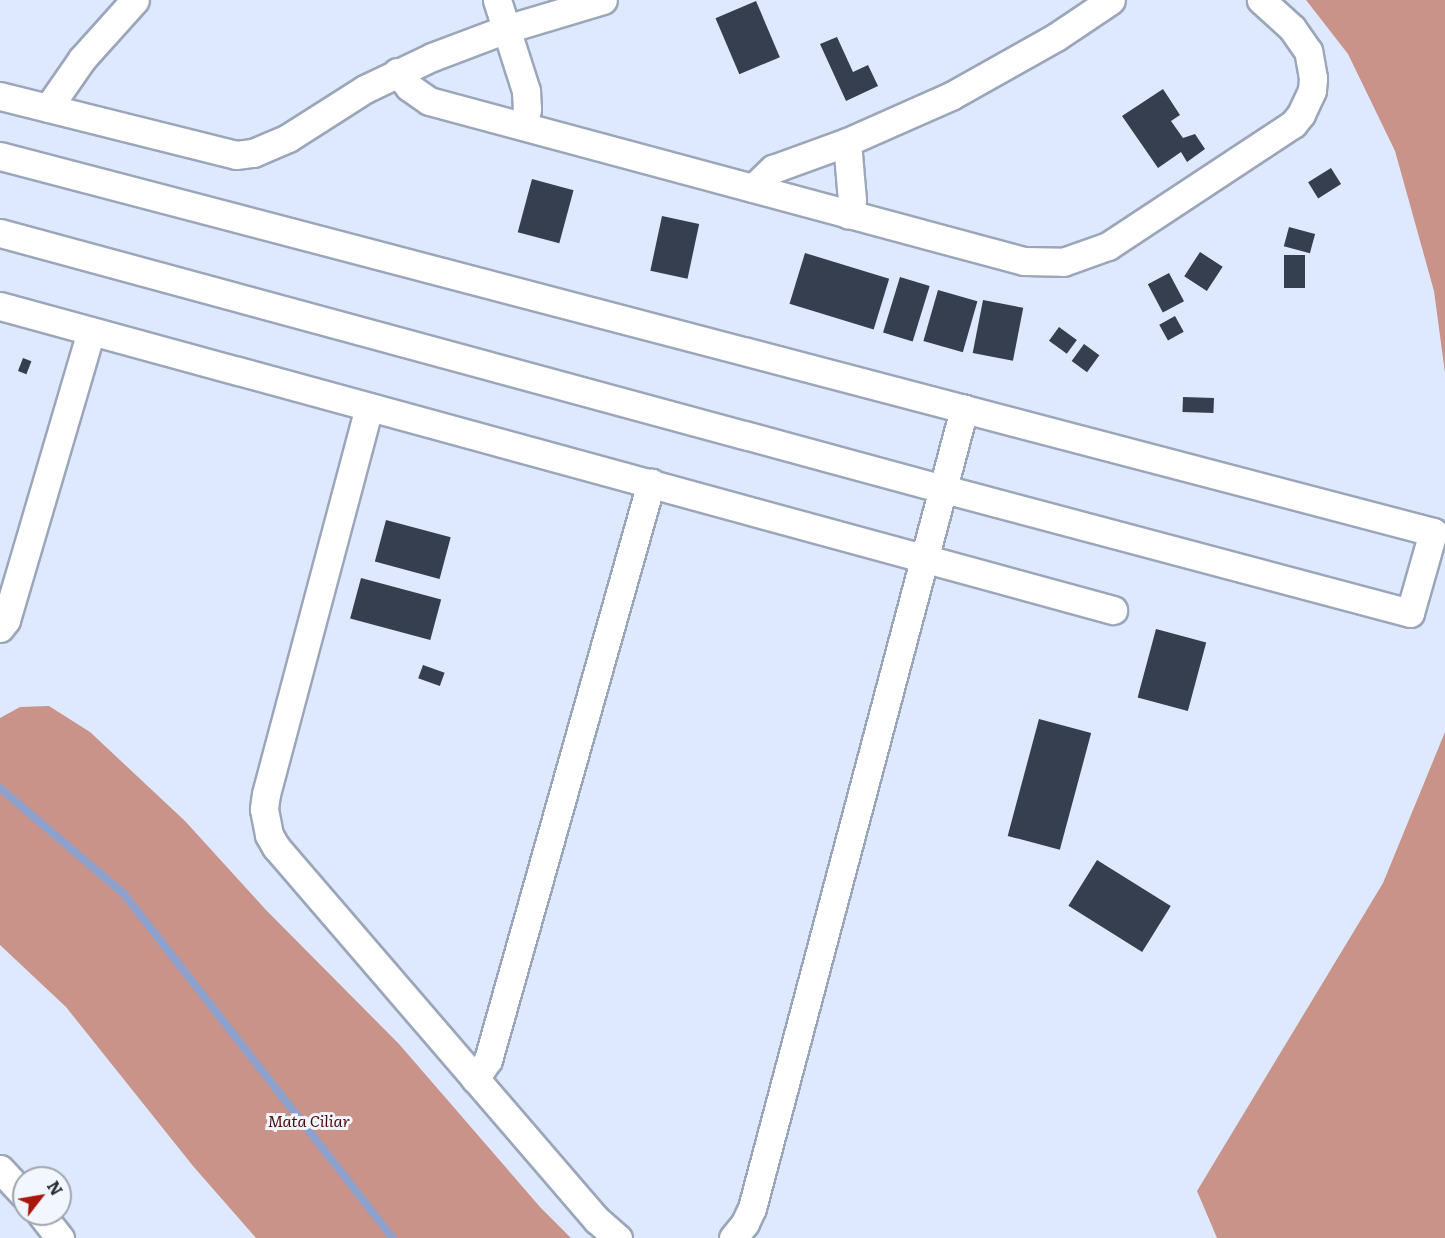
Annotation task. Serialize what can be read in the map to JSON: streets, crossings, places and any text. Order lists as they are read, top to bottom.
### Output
{
  "parks": ["Mata Ciliar"],
  "north": "top right"
}
